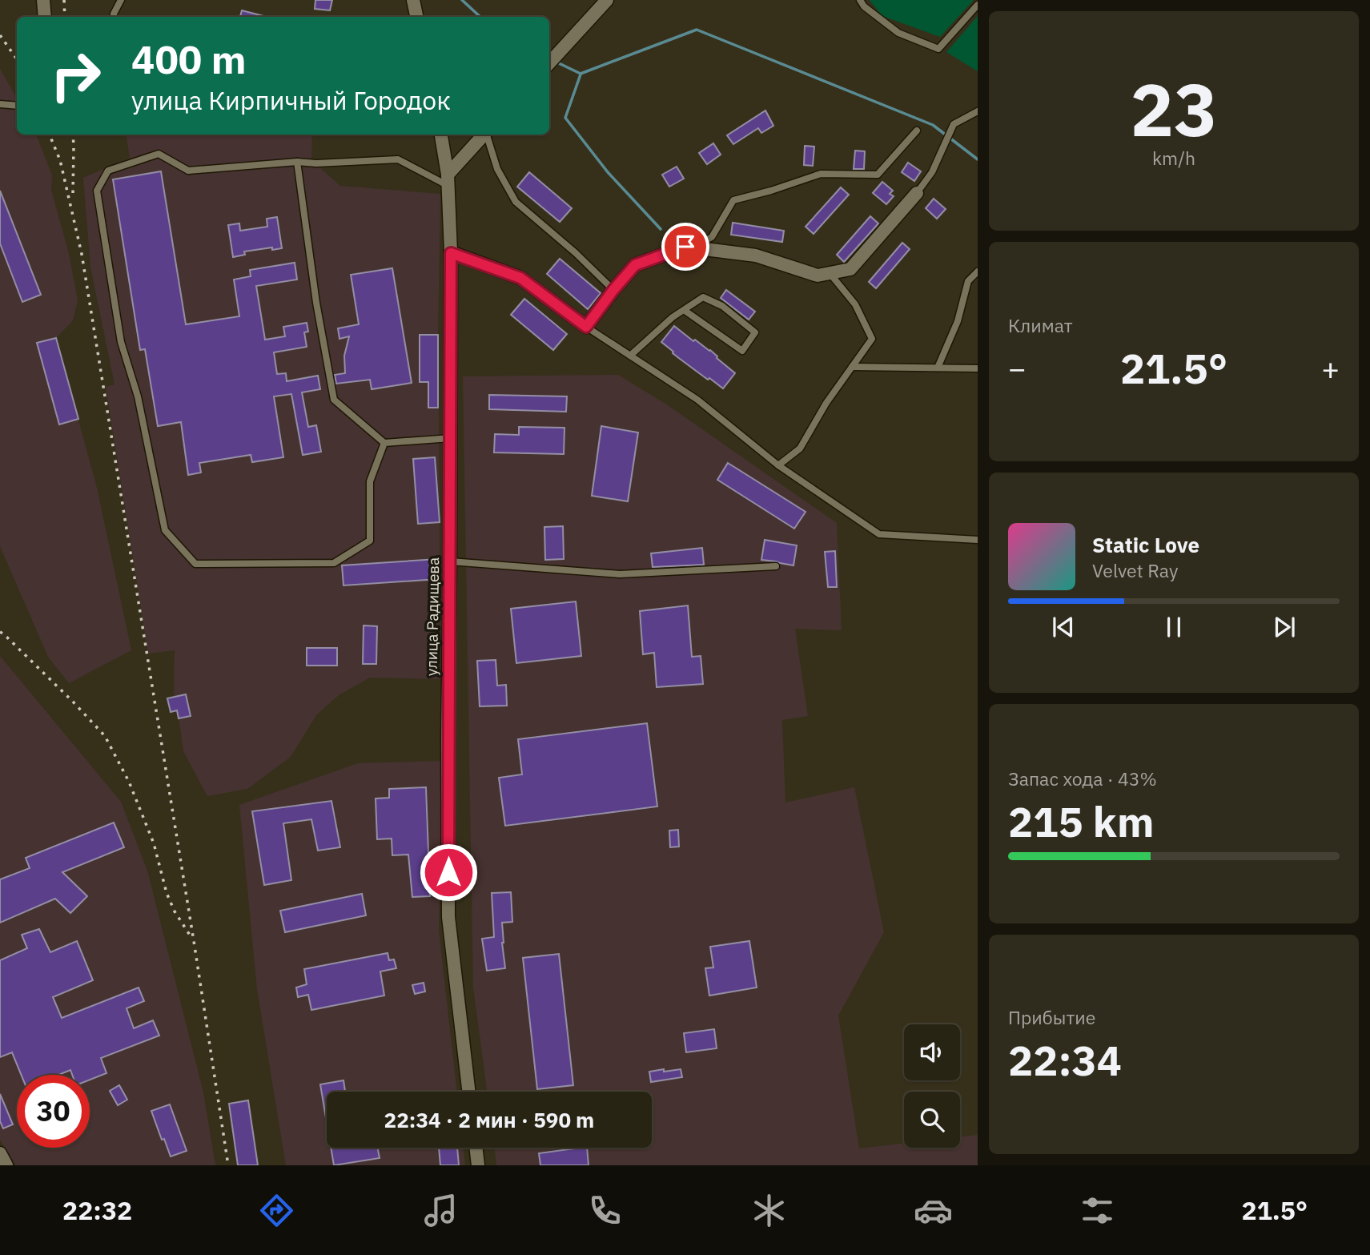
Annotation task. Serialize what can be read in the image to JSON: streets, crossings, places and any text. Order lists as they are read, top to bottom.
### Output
{
  "streets": {
    "street": ["улица Радищева"]
  },
  "page": {
    "tile": [
      ["23", "km/h"],
      "Климат",
      ["Запас хода · 43%", "215 km"],
      ["Прибытие", "22:34"]
    ],
    "turn": ["400 m", "улица Кирпичный Городок"],
    "heat": ["−", "21.5°", "+"],
    "song": ["Static Love", "Velvet Ray"],
    "limit": "30",
    "trip": "22:34 · 2 мин · 590 m",
    "tabs": ["22:32", "21.5°"]
  }
}
